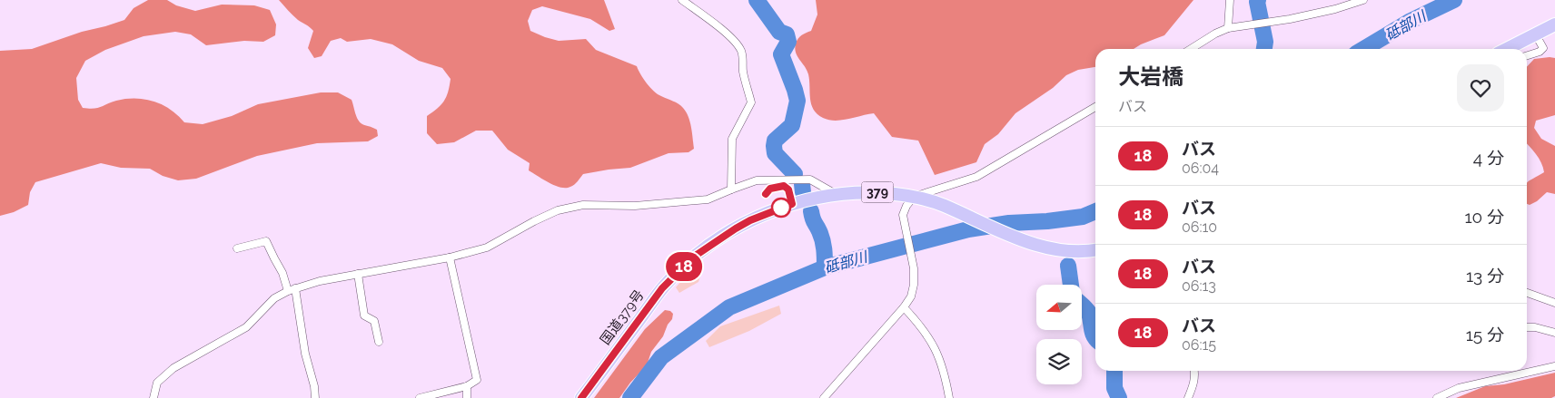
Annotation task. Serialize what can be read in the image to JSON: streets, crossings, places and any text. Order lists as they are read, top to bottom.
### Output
{
  "streets": {
    "highway": ["379", "国道379号"]
  },
  "water": ["砥部川"],
  "lines": ["bus line 18"],
  "north": "left",
  "page": {
    "on_map": "18",
    "heading": ["大岩橋", "バス"],
    "list": [
      {
        "mark": "18",
        "name": "バス",
        "note": "06:04",
        "value": "4 分"
      },
      {
        "mark": "18",
        "name": "バス",
        "note": "06:10",
        "value": "10 分"
      },
      {
        "mark": "18",
        "name": "バス",
        "note": "06:13",
        "value": "13 分"
      },
      {
        "mark": "18",
        "name": "バス",
        "note": "06:15",
        "value": "15 分"
      }
    ]
  }
}
